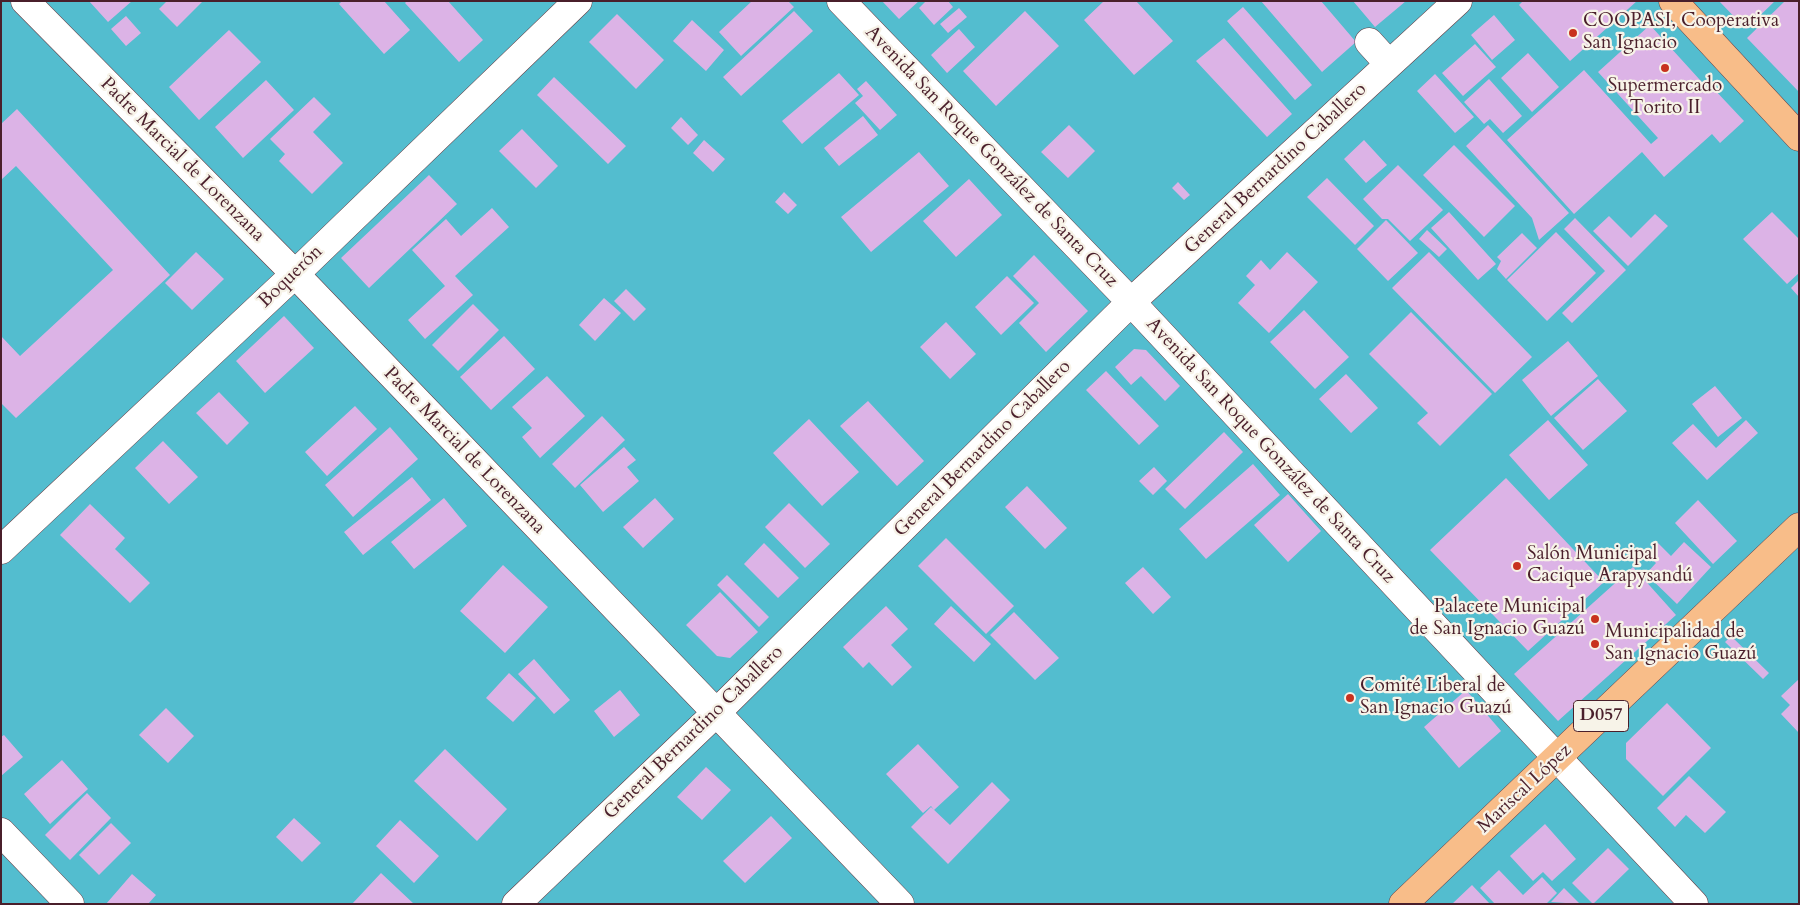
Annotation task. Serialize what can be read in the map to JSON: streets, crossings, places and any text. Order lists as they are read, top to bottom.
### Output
{
  "streets": {
    "main road": ["D057", "Mariscal López"],
    "street": [
      "Avenida San Roque González de Santa Cruz",
      "Padre Marcial de Lorenzana",
      "General Bernardino Caballero",
      "Boquerón"
    ]
  },
  "crossings": [
    ["Avenida San Roque González de Santa Cruz", "General Bernardino Caballero"],
    ["Avenida San Roque González de Santa Cruz", "Mariscal López"],
    ["Padre Marcial de Lorenzana", "General Bernardino Caballero"],
    ["Padre Marcial de Lorenzana", "Boquerón"]
  ],
  "places": [
    "COOPASI, Cooperativa San Ignacio",
    "Supermercado Torito II",
    "Salón Municipal Cacique Arapysandú",
    "Palacete Municipal de San Ignacio Guazú",
    "Municipalidad de San Ignacio Guazú",
    "Comité Liberal de San Ignacio Guazú"
  ]
}
